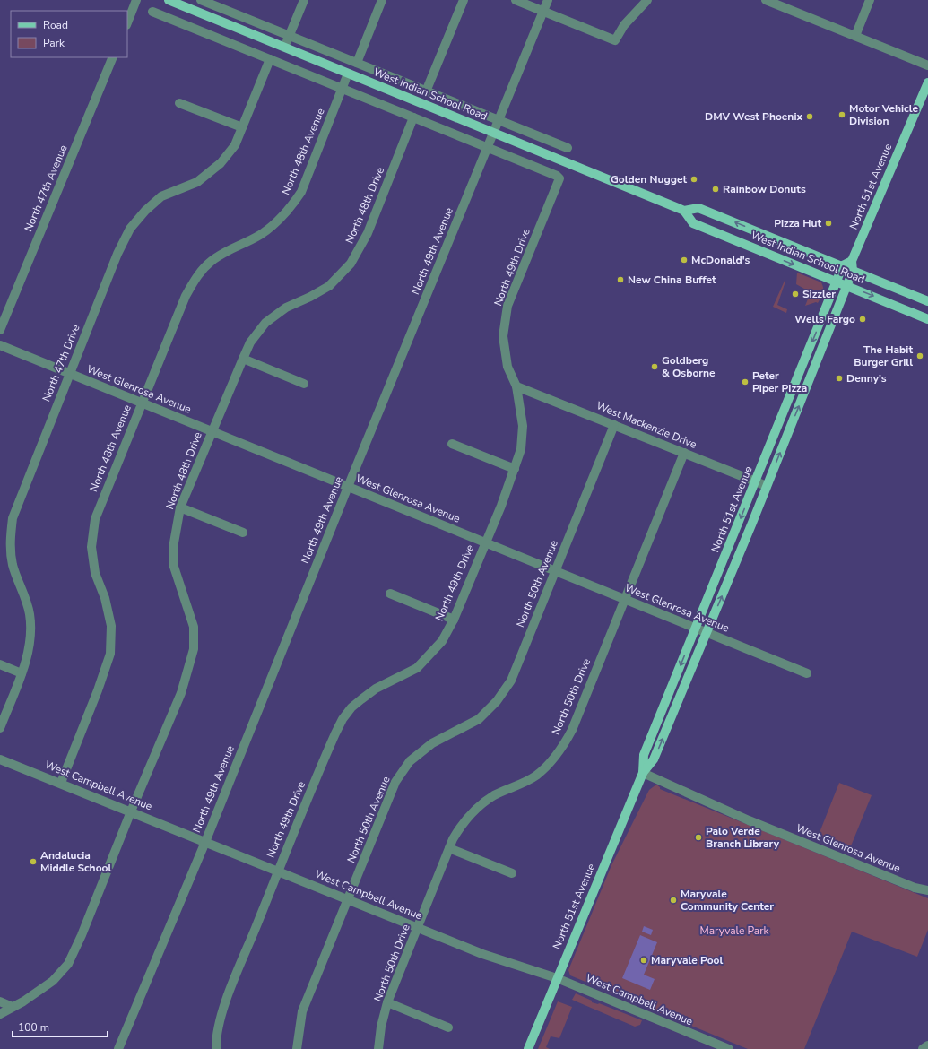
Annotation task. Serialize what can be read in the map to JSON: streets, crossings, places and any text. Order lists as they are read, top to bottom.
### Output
{
  "streets": {
    "main road": ["West Indian School Road", "North 51st Avenue"],
    "street": [
      "North 48th Avenue",
      "North 47th Avenue",
      "North 48th Drive",
      "North 49th Avenue",
      "North 49th Drive",
      "North 47th Drive",
      "West Glenrosa Avenue",
      "West Mackenzie Drive",
      "North 50th Avenue",
      "North 50th Drive",
      "West Campbell Avenue"
    ]
  },
  "crossings": [
    ["West Indian School Road", "North 48th Avenue"],
    ["West Indian School Road", "North 51st Avenue"],
    ["West Indian School Road", "North 49th Avenue"],
    ["North 48th Avenue", "West Glenrosa Avenue"],
    ["North 48th Avenue", "West Campbell Avenue"],
    ["North 51st Avenue", "West Glenrosa Avenue"],
    ["North 51st Avenue", "West Mackenzie Drive"],
    ["North 51st Avenue", "West Campbell Avenue"],
    ["North 48th Drive", "West Glenrosa Avenue"],
    ["North 48th Drive", "West Campbell Avenue"],
    ["North 49th Avenue", "North 49th Drive"],
    ["North 49th Avenue", "West Glenrosa Avenue"],
    ["North 49th Avenue", "West Campbell Avenue"],
    ["North 49th Drive", "West Glenrosa Avenue"],
    ["North 49th Drive", "West Mackenzie Drive"],
    ["North 49th Drive", "West Campbell Avenue"],
    ["North 47th Drive", "West Glenrosa Avenue"],
    ["West Glenrosa Avenue", "North 50th Avenue"],
    ["West Glenrosa Avenue", "North 50th Drive"],
    ["West Mackenzie Drive", "North 50th Avenue"],
    ["West Mackenzie Drive", "North 50th Drive"],
    ["North 50th Avenue", "West Campbell Avenue"],
    ["North 50th Drive", "West Campbell Avenue"]
  ],
  "parks": ["Maryvale Park"],
  "places": [
    "Motor Vehicle Division",
    "DMV West Phoenix",
    "Golden Nugget",
    "Rainbow Donuts",
    "Pizza Hut",
    "McDonald's",
    "New China Buffet",
    "Sizzler",
    "Wells Fargo",
    "The Habit Burger Grill",
    "Goldberg & Osborne",
    "Denny's",
    "Peter Piper Pizza",
    "Palo Verde Branch Library",
    "Andalucia Middle School",
    "Maryvale Community Center",
    "Maryvale Pool"
  ],
  "legend": ["Road", "Park"],
  "scale_bar": "100 m"
}
